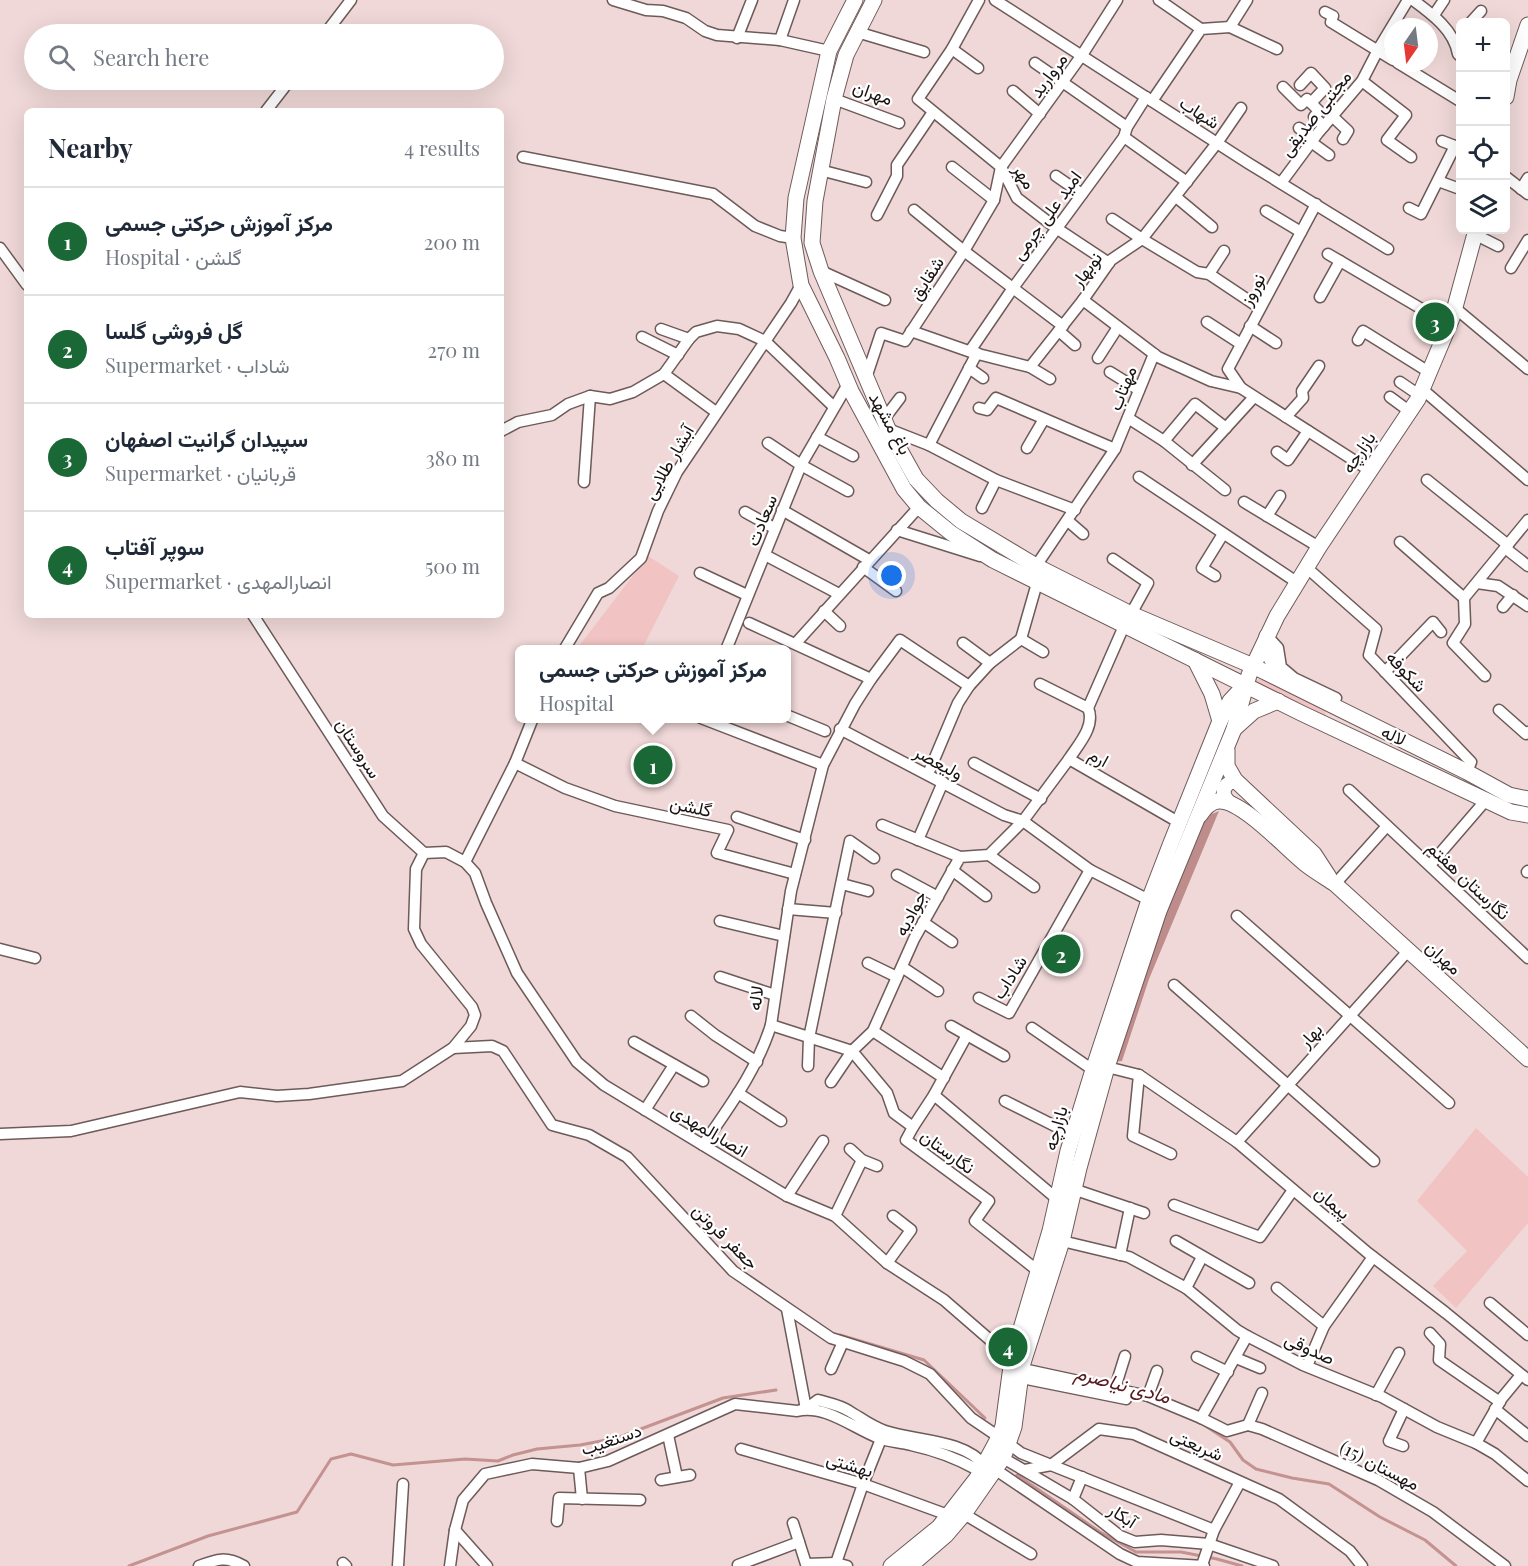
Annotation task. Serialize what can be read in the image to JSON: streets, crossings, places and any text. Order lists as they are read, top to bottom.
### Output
{
  "streets": {
    "main road": [
      "مهران",
      "باغ مشهد",
      "بازارچه",
      "لاله"
    ],
    "street": [
      "مروارید",
      "شهاب",
      "مجتبی صدیقی",
      "مهر",
      "امید علی چرمی",
      "نوبهار",
      "شقایق",
      "نوروز",
      "مهتاب",
      "آبشار طلایی",
      "سعادت",
      "شکوفه",
      "سروستان",
      "ارم",
      "ولیعصر",
      "گلشن",
      "نگارستان هفتم",
      "جوادیه",
      "شاداب",
      "بهار",
      "انصارالمهدی",
      "نگارستان",
      "پیمان",
      "جعفر فروتن",
      "صدوقی",
      "دستغیب",
      "شریعتی",
      "بهشتی",
      "مهستان (15)",
      "آبکار"
    ]
  },
  "crossings": [
    ["مروارید", "شهاب"],
    ["مروارید", "مهر"],
    ["مروارید", "شقایق"],
    ["مهران", "باغ مشهد"],
    ["مهران", "بهار"],
    ["شهاب", "مجتبی صدیقی"],
    ["شهاب", "امید علی چرمی"],
    ["شهاب", "نوبهار"],
    ["شهاب", "نوروز"],
    ["مهر", "امید علی چرمی"],
    ["مهر", "نوبهار"],
    ["مهر", "شقایق"],
    ["نوبهار", "مهتاب"],
    ["مهتاب", "باغ مشهد"],
    ["باغ مشهد", "بازارچه"],
    ["باغ مشهد", "آبشار طلایی"],
    ["باغ مشهد", "سعادت"],
    ["باغ مشهد", "لاله"],
    ["بازارچه", "شکوفه"],
    ["بازارچه", "لاله"],
    ["بازارچه", "ارم"],
    ["بازارچه", "ولیعصر"],
    ["بازارچه", "انصارالمهدی"],
    ["بازارچه", "نگارستان"],
    ["بازارچه", "پیمان"],
    ["بازارچه", "جعفر فروتن"],
    ["بازارچه", "صدوقی"],
    ["بازارچه", "دستغیب"],
    ["بازارچه", "بهشتی"],
    ["بازارچه", "آبکار"],
    ["شکوفه", "لاله"],
    ["لاله", "ولیعصر"],
    ["لاله", "گلشن"],
    ["لاله", "انصارالمهدی"],
    ["ارم", "ولیعصر"],
    ["ولیعصر", "شاداب"],
    ["جوادیه", "نگارستان"],
    ["بهار", "پیمان"],
    ["جعفر فروتن", "دستغیب"],
    ["جعفر فروتن", "آبکار"],
    ["دستغیب", "آبکار"]
  ],
  "water": ["مادی نیاصرم"],
  "north": "bottom",
  "page": {
    "map_buttons": ["+", "−"],
    "search": "Search here",
    "heading": ["Nearby", "4 results"],
    "list": [
      {
        "mark": "1",
        "name": "مرکز آموزش حرکتی جسمی",
        "note": "Hospital · گلشن",
        "value": "200 m"
      },
      {
        "mark": "2",
        "name": "گل فروشی گلسا",
        "note": "Supermarket · شاداب",
        "value": "270 m"
      },
      {
        "mark": "3",
        "name": "سپیدان گرانیت اصفهان",
        "note": "Supermarket · قربانیان",
        "value": "380 m"
      },
      {
        "mark": "4",
        "name": "سوپر آفتاب",
        "note": "Supermarket · انصارالمهدی",
        "value": "500 m"
      }
    ],
    "pins": [
      "3",
      "1",
      "2",
      "4"
    ],
    "popup": ["مرکز آموزش حرکتی جسمی", "Hospital"]
  }
}
